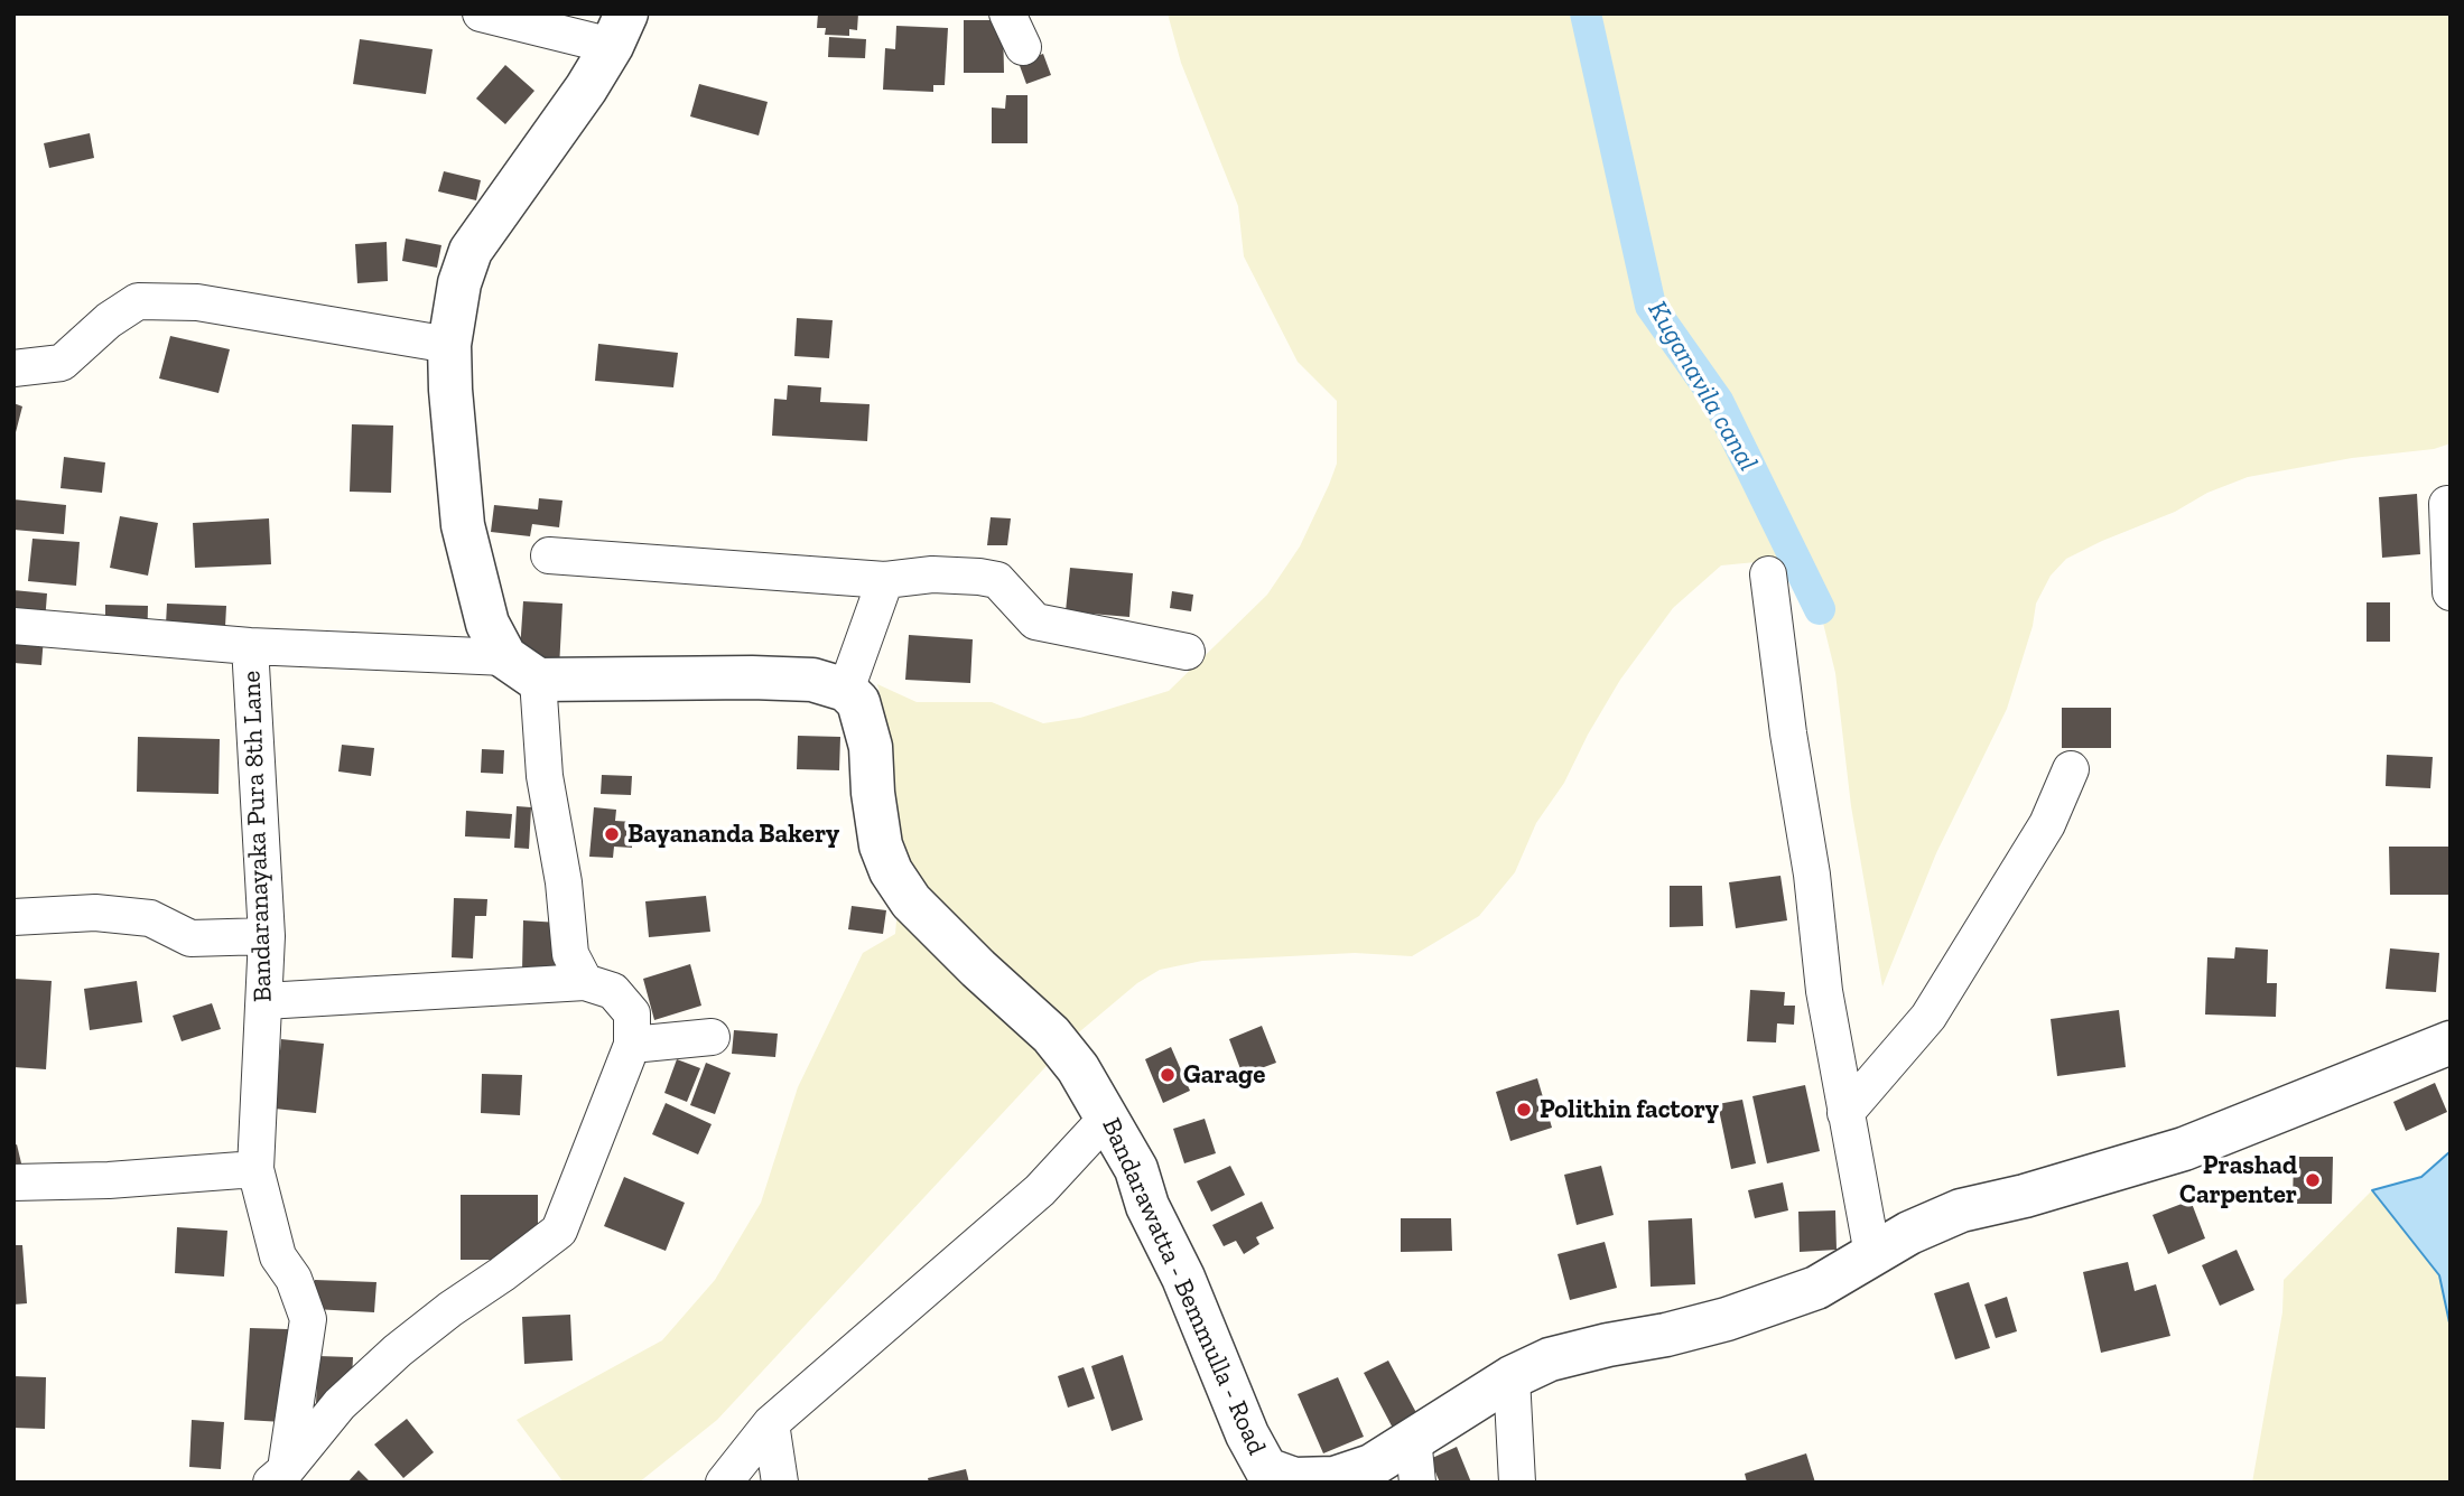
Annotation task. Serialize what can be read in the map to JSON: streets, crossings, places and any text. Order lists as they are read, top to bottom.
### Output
{
  "streets": {
    "street": ["Bandaranayaka Pura 8th Lane", "Bandarawatta - Bemmulla - Road"]
  },
  "water": ["Kuganavila canal"],
  "places": [
    "Bayananda Bakery",
    "Garage",
    "Polithin factory",
    "Prashad Carpenter"
  ]
}
